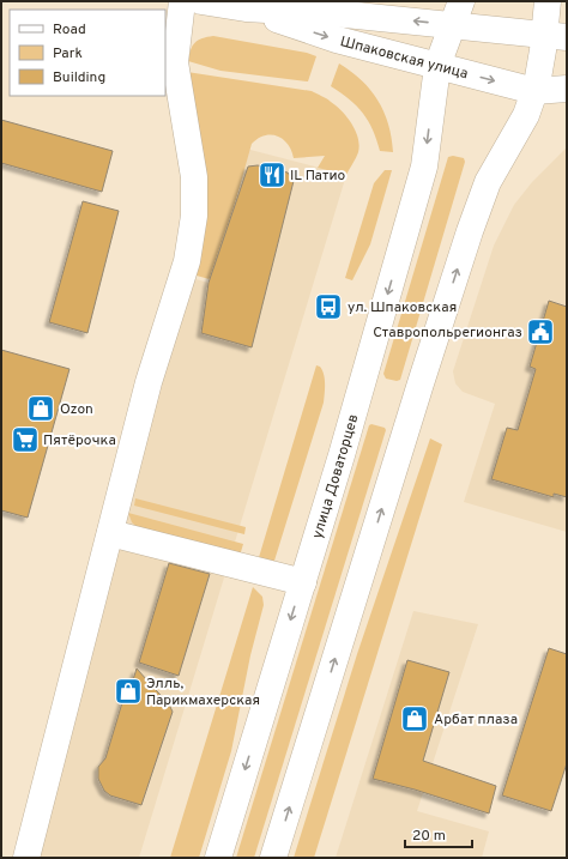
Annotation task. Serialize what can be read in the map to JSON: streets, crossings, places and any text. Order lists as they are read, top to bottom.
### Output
{
  "streets": {
    "main road": ["Шпаковская улица", "улица Доваторцев"]
  },
  "places": {
    "restaurant": ["IL Патио"],
    "bus stop": ["ул. Шпаковская"],
    "public building": ["Ставропольрегионгаз"],
    "shop": ["Ozon", "Элль, Парикмахерская", "Арбат плаза"],
    "supermarket": ["Пятёрочка"]
  },
  "legend": ["Road", "Park", "Building"],
  "scale_bar": "20 m"
}
